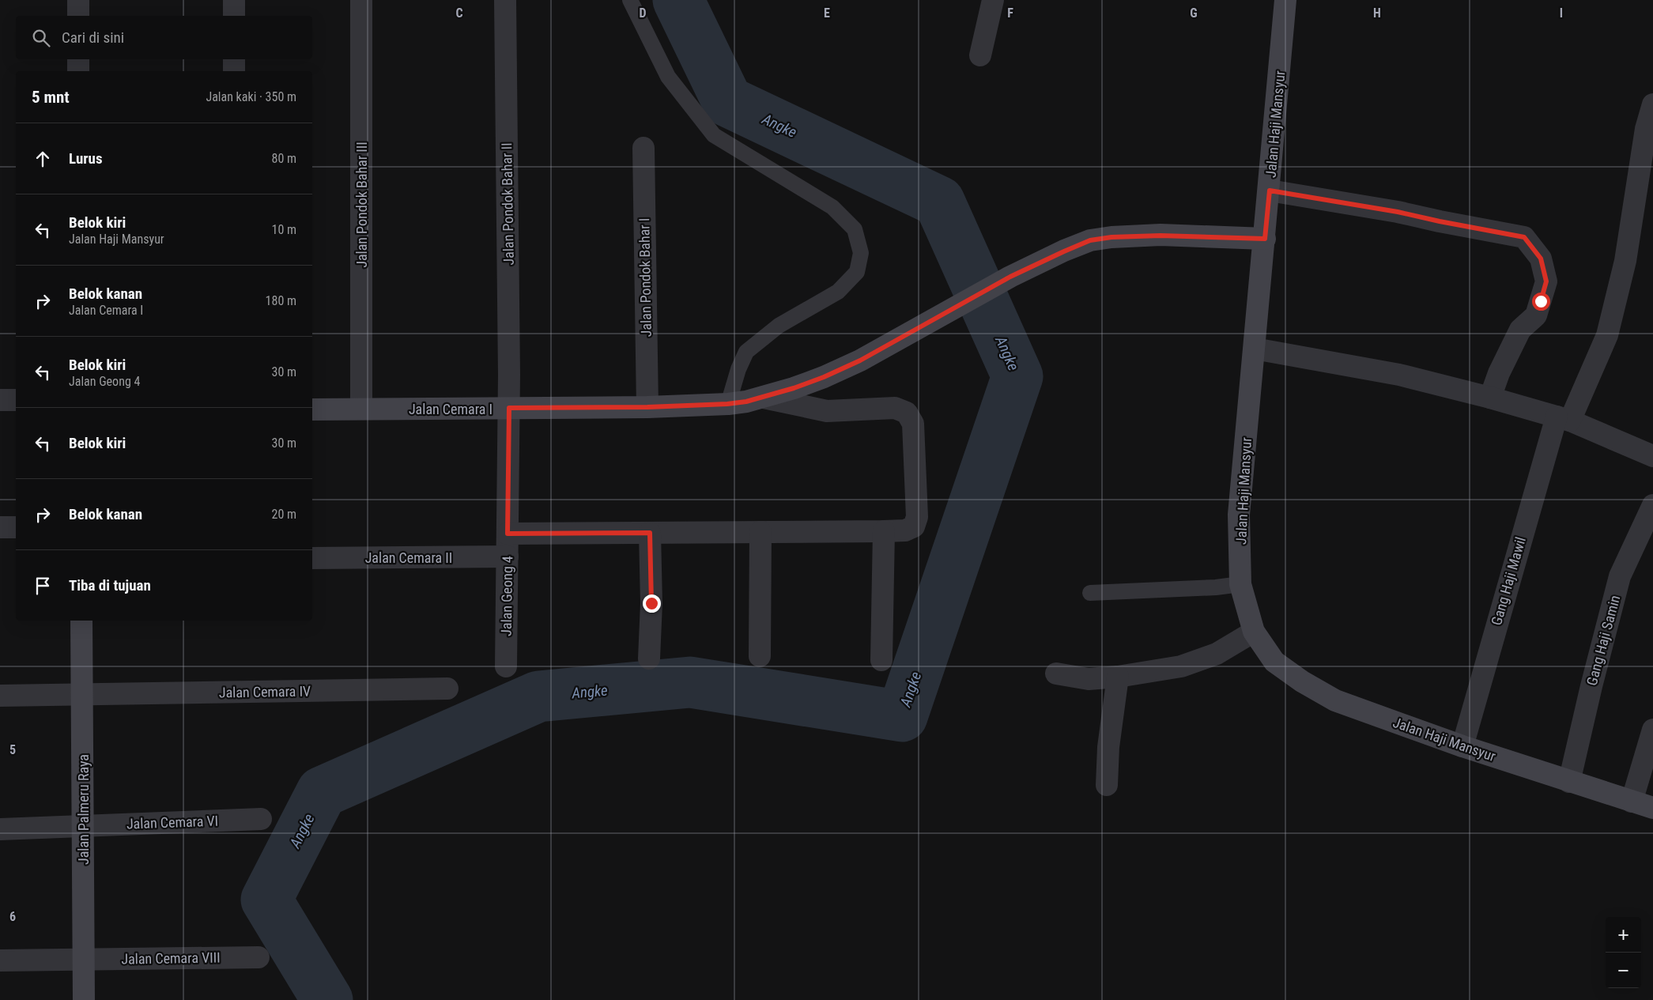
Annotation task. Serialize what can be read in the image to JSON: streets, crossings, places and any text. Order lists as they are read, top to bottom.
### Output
{
  "streets": {
    "street": [
      "Jalan Haji Mansyur",
      "Jalan Pondok Bahar II",
      "Jalan Pondok Bahar III",
      "Jalan Pondok Bahar I",
      "Jalan Cemara I",
      "Jalan Cemara II",
      "Gang Haji Mawil",
      "Jalan Geong 4",
      "Gang Haji Samin",
      "Jalan Cemara IV",
      "Jalan Palmeru Raya",
      "Jalan Cemara VI",
      "Jalan Cemara VIII"
    ]
  },
  "crossings": [
    ["Jalan Haji Mansyur", "Jalan Cemara I"],
    ["Jalan Haji Mansyur", "Gang Haji Mawil"],
    ["Jalan Haji Mansyur", "Gang Haji Samin"],
    ["Jalan Pondok Bahar II", "Jalan Cemara I"],
    ["Jalan Pondok Bahar II", "Jalan Geong 4"],
    ["Jalan Pondok Bahar III", "Jalan Cemara I"],
    ["Jalan Pondok Bahar I", "Jalan Cemara I"],
    ["Jalan Cemara I", "Jalan Geong 4"],
    ["Jalan Cemara II", "Jalan Geong 4"],
    ["Jalan Cemara IV", "Jalan Palmeru Raya"],
    ["Jalan Palmeru Raya", "Jalan Cemara VI"],
    ["Jalan Palmeru Raya", "Jalan Cemara VIII"]
  ],
  "water": ["Angke"],
  "page": {
    "search": "Cari di sini",
    "heading": ["5 mnt", "Jalan kaki · 350 m"],
    "list": [
      ["Lurus", "80 m"],
      ["Belok kiri", "Jalan Haji Mansyur", "10 m"],
      ["Belok kanan", "Jalan Cemara I", "180 m"],
      ["Belok kiri", "Jalan Geong 4", "30 m"],
      ["Belok kiri", "30 m"],
      ["Belok kanan", "20 m"],
      "Tiba di tujuan"
    ],
    "map_buttons": ["+", "−"]
  },
  "grid": {
    "columns": [
      "C",
      "D",
      "E",
      "F",
      "G",
      "H",
      "I"
    ],
    "rows": ["5", "6"]
  }
}
